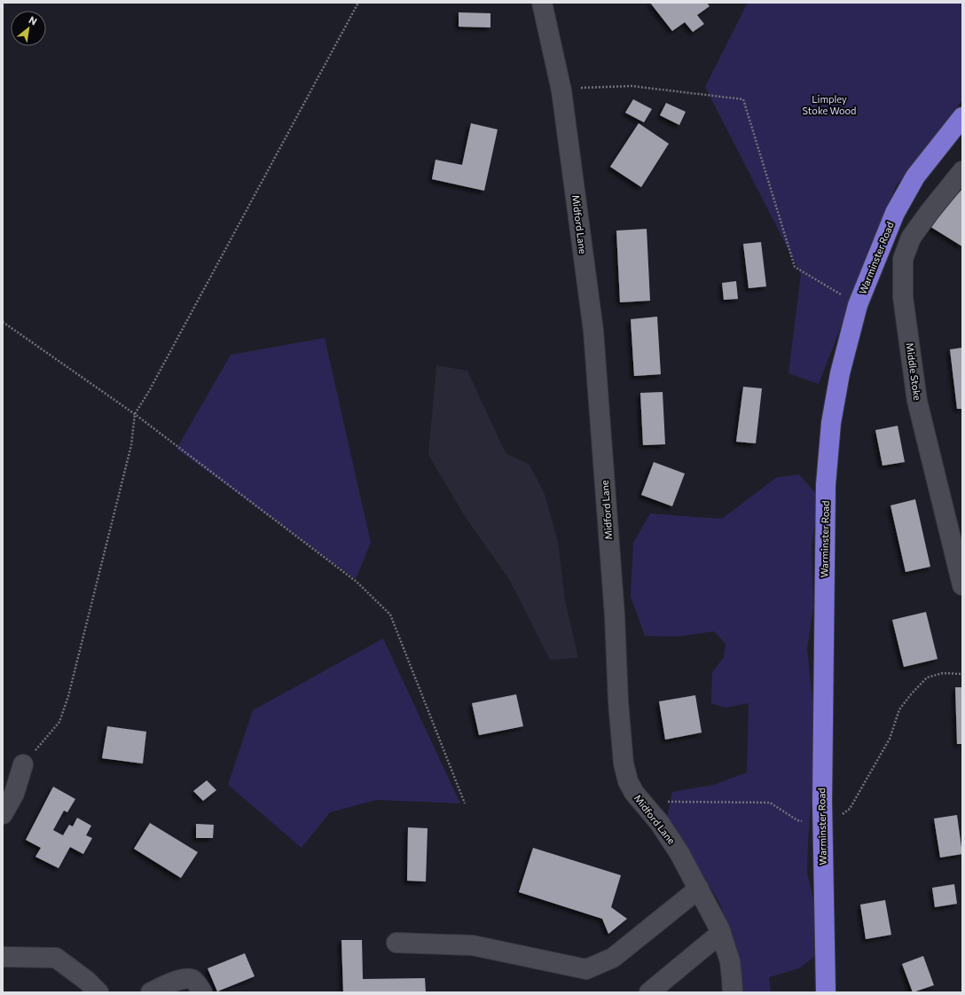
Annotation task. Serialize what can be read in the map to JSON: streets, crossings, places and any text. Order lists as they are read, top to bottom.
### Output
{
  "streets": {
    "highway": ["Warminster Road"],
    "street": ["Midford Lane", "Middle Stoke"]
  },
  "parks": ["Limpley Stoke Wood"],
  "north": "top right"
}
